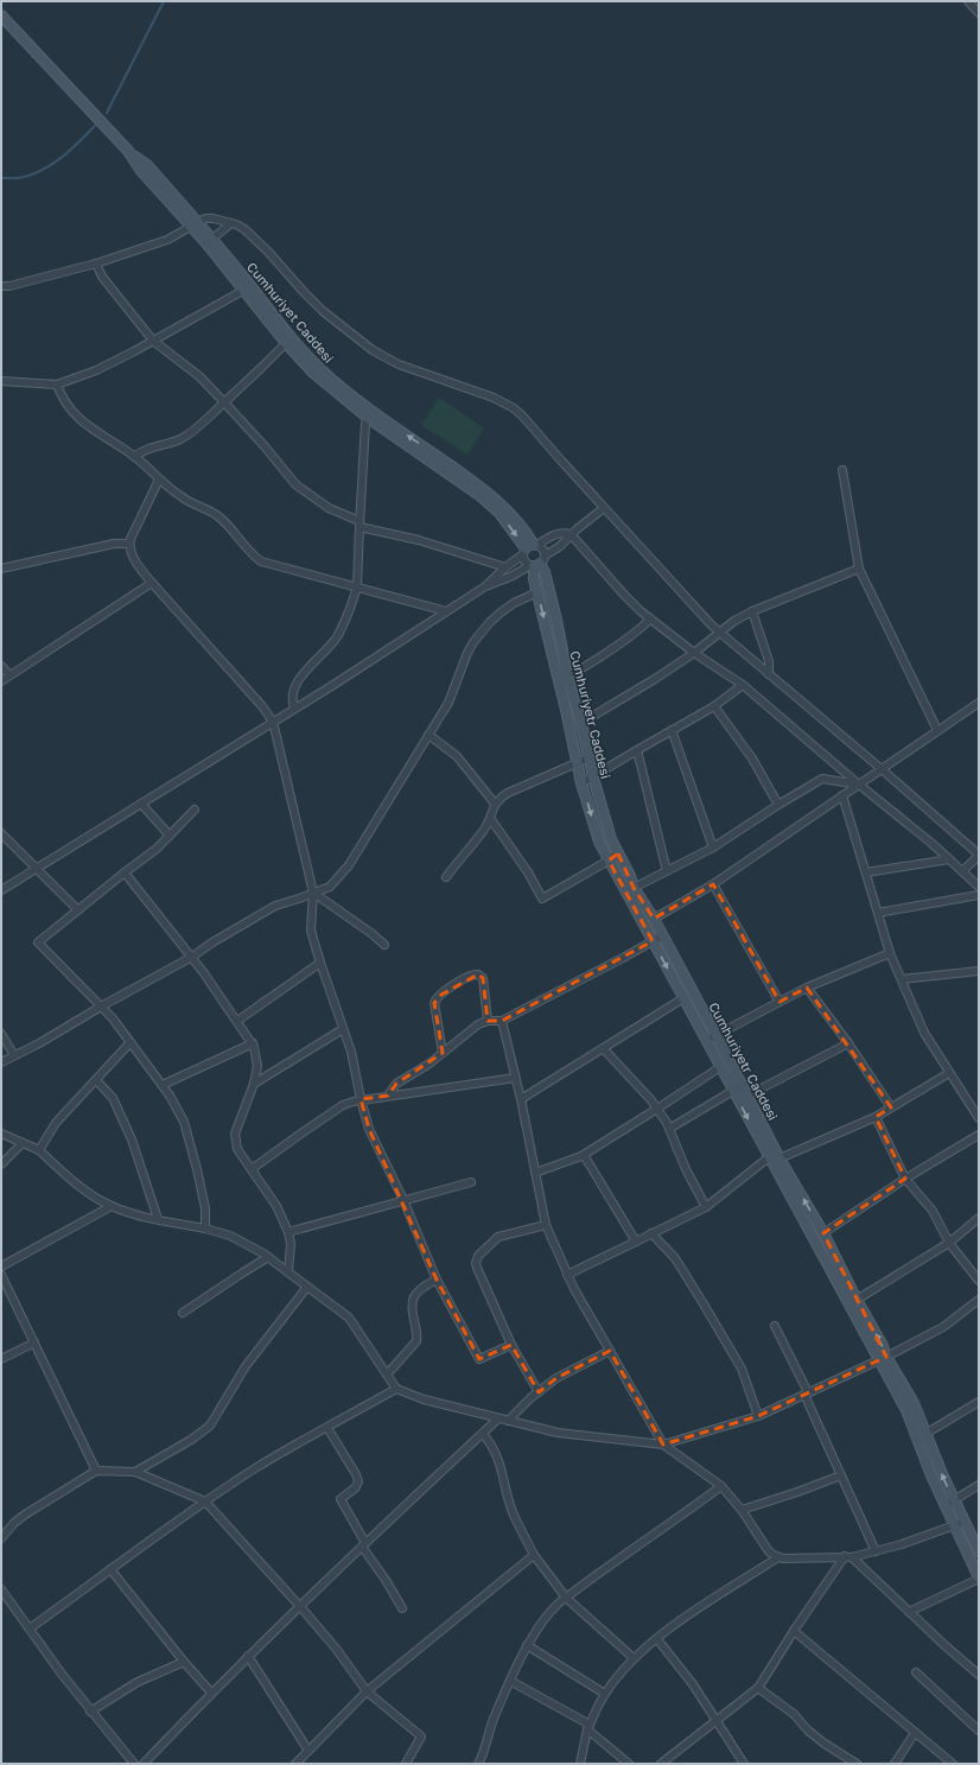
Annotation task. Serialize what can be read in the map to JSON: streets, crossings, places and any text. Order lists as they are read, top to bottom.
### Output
{
  "streets": {
    "main road": ["Cumhuriyet Caddesi", "Cumhuriyetr Caddesi"]
  }
}
